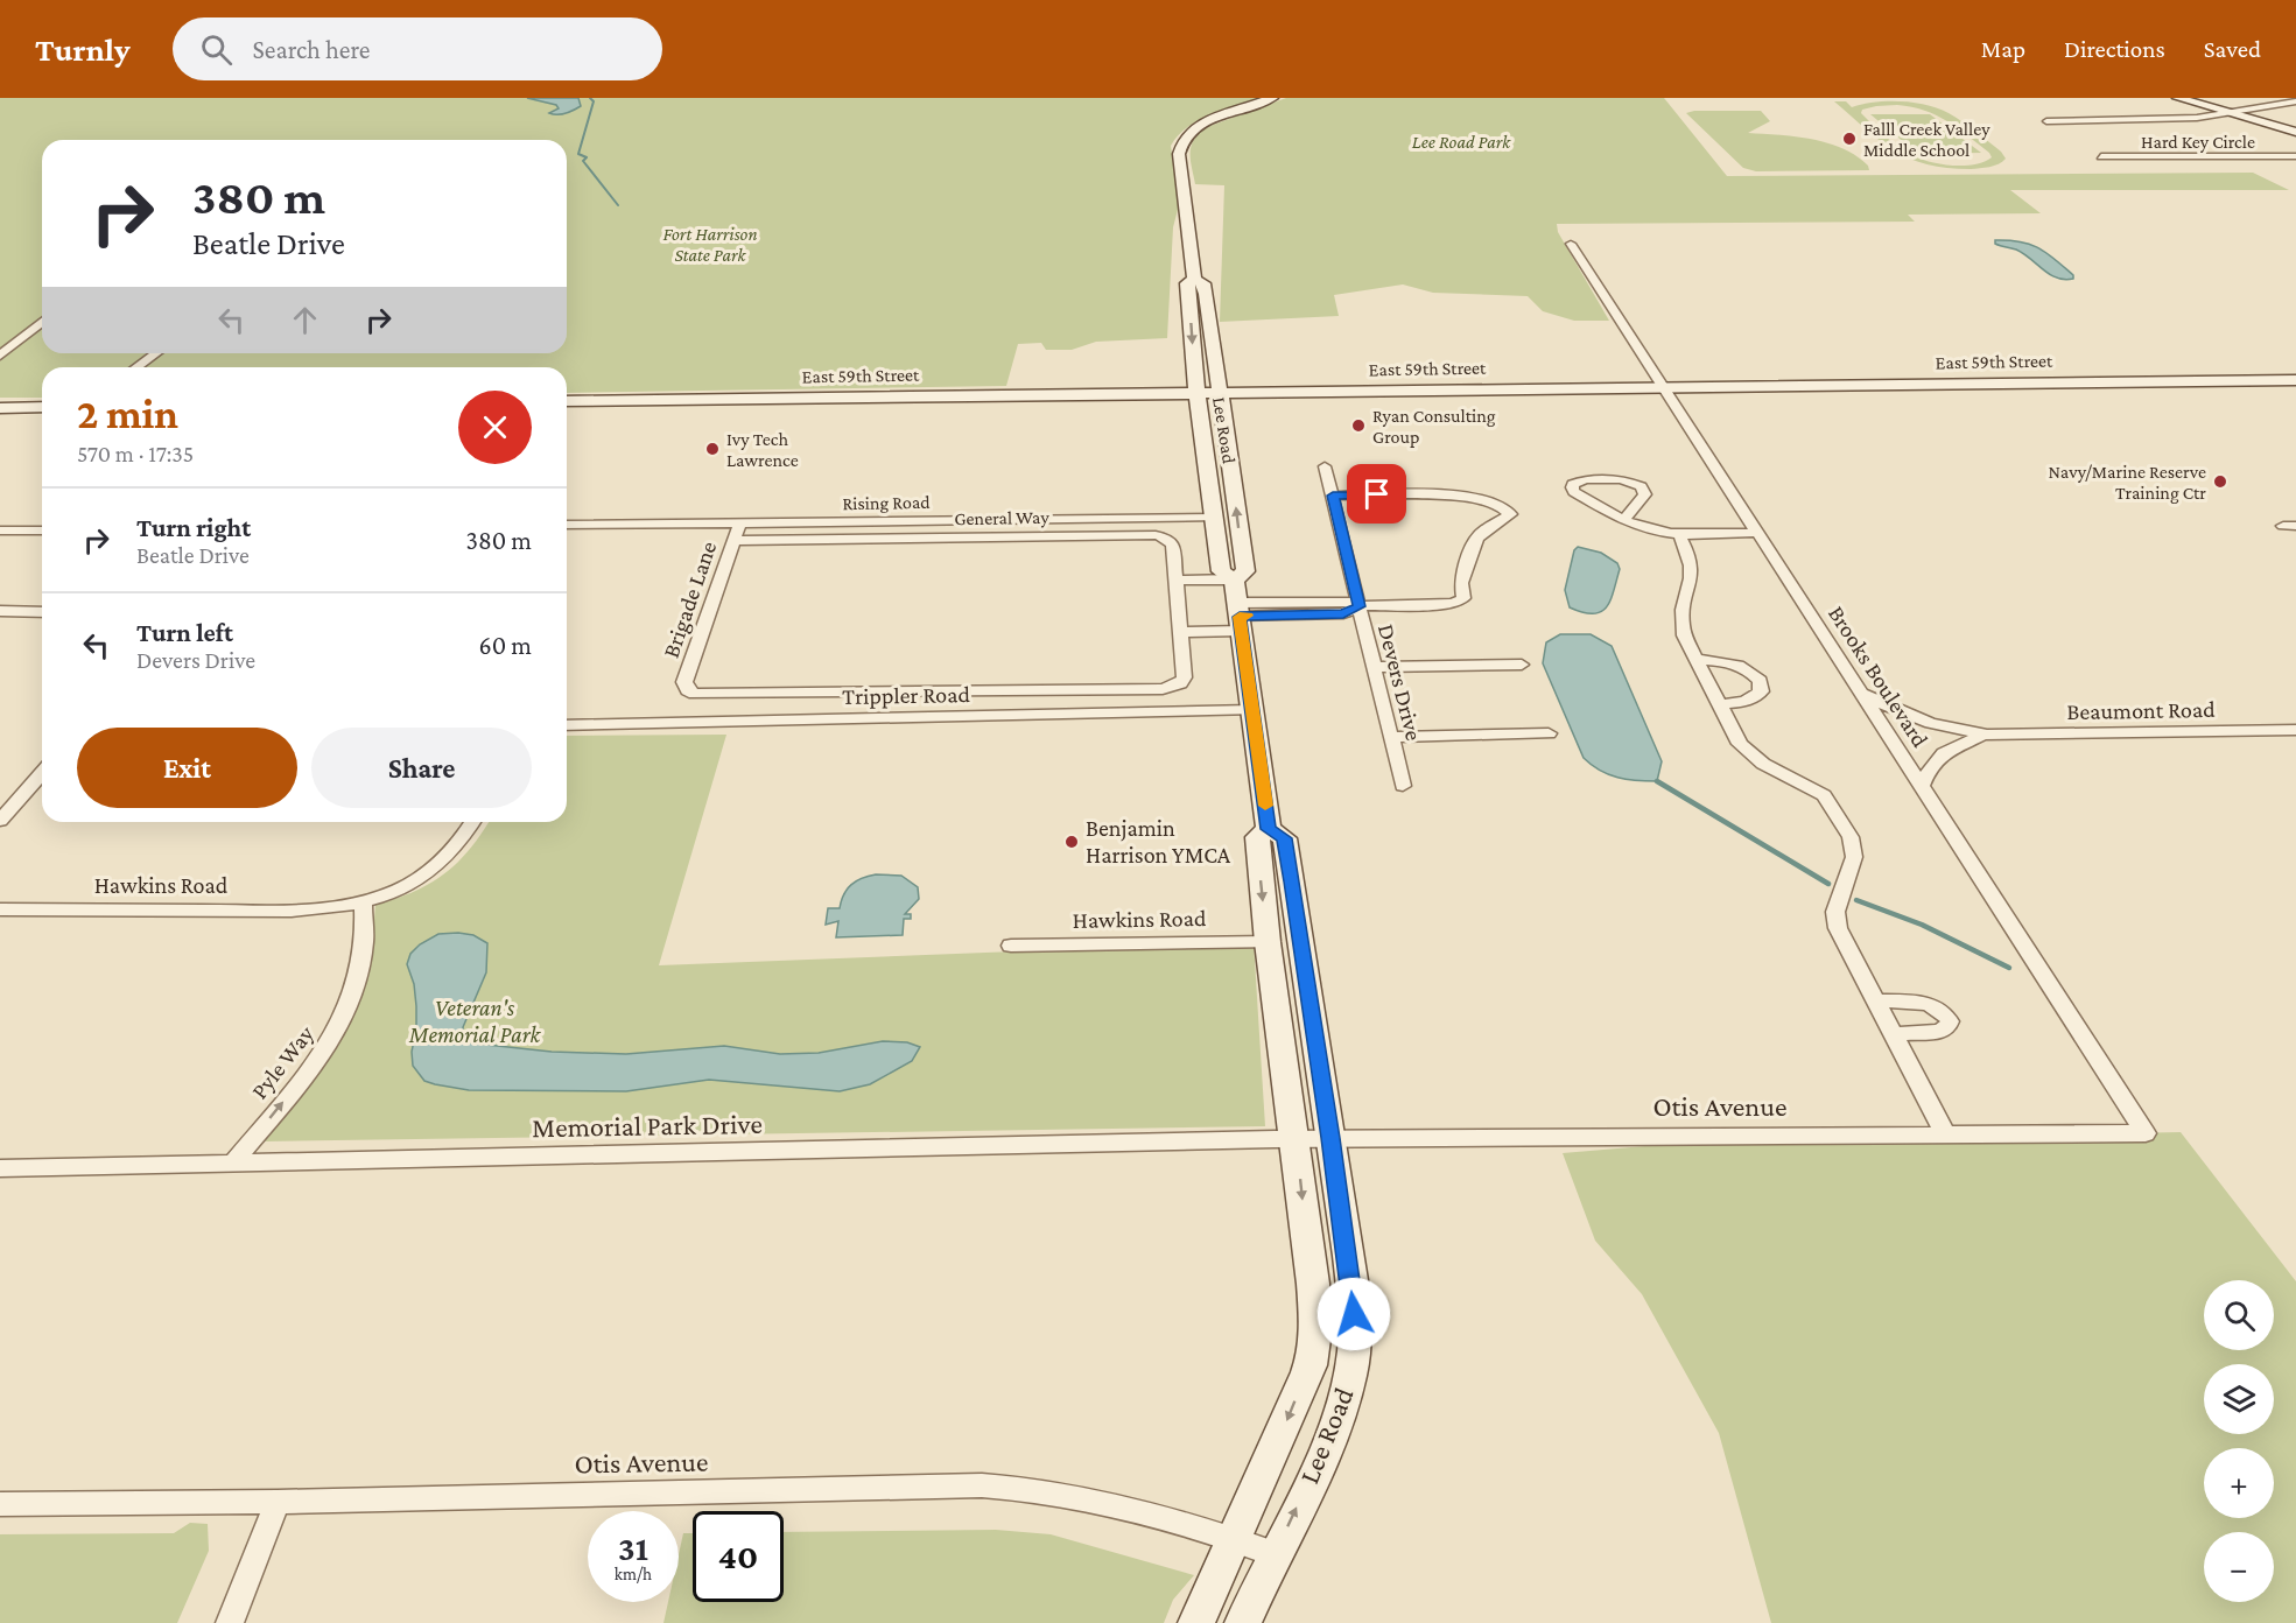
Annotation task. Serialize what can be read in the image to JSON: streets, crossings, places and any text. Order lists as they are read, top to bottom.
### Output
{
  "streets": {
    "street": [
      "Hard Key Circle",
      "East 59th Street",
      "Lee Road",
      "Rising Road",
      "General Way",
      "Brigade Lane",
      "Brooks Boulevard",
      "Devers Drive",
      "Trippler Road",
      "Beaumont Road",
      "Hawkins Road",
      "Pyle Way",
      "Otis Avenue",
      "Memorial Park Drive"
    ]
  },
  "crossings": [
    ["East 59th Street", "Lee Road"],
    ["East 59th Street", "Brooks Boulevard"],
    ["Lee Road", "Rising Road"],
    ["Lee Road", "Trippler Road"],
    ["Lee Road", "Hawkins Road"],
    ["Lee Road", "Otis Avenue"],
    ["Lee Road", "Memorial Park Drive"],
    ["Rising Road", "Brigade Lane"],
    ["General Way", "Brigade Lane"],
    ["Brooks Boulevard", "Beaumont Road"],
    ["Brooks Boulevard", "Otis Avenue"],
    ["Hawkins Road", "Pyle Way"],
    ["Pyle Way", "Memorial Park Drive"],
    ["Otis Avenue", "Memorial Park Drive"]
  ],
  "one_way": ["Pyle Way"],
  "parks": ["Lee Road Park", "Fort Harrison State Park", "Veteran's Memorial Park"],
  "places": [
    "Falll Creek Valley Middle School",
    "Ryan Consulting Group",
    "Ivy Tech Lawrence",
    "Navy/Marine Reserve Training Ctr",
    "Benjamin Harrison YMCA"
  ],
  "page": {
    "header": "Turnly",
    "search": "Search here",
    "nav": ["Map", "Directions", "Saved"],
    "turn": ["380 m", "Beatle Drive"],
    "heading": ["2 min", "570 m · 17:35"],
    "list": [
      {
        "name": "Turn right",
        "note": "Beatle Drive",
        "value": "380 m"
      },
      {
        "name": "Turn left",
        "note": "Devers Drive",
        "value": "60 m"
      }
    ],
    "buttons": ["Exit", "Share"],
    "map_buttons": ["+", "−"],
    "speed": "31 km/h",
    "limit": "40"
  }
}
